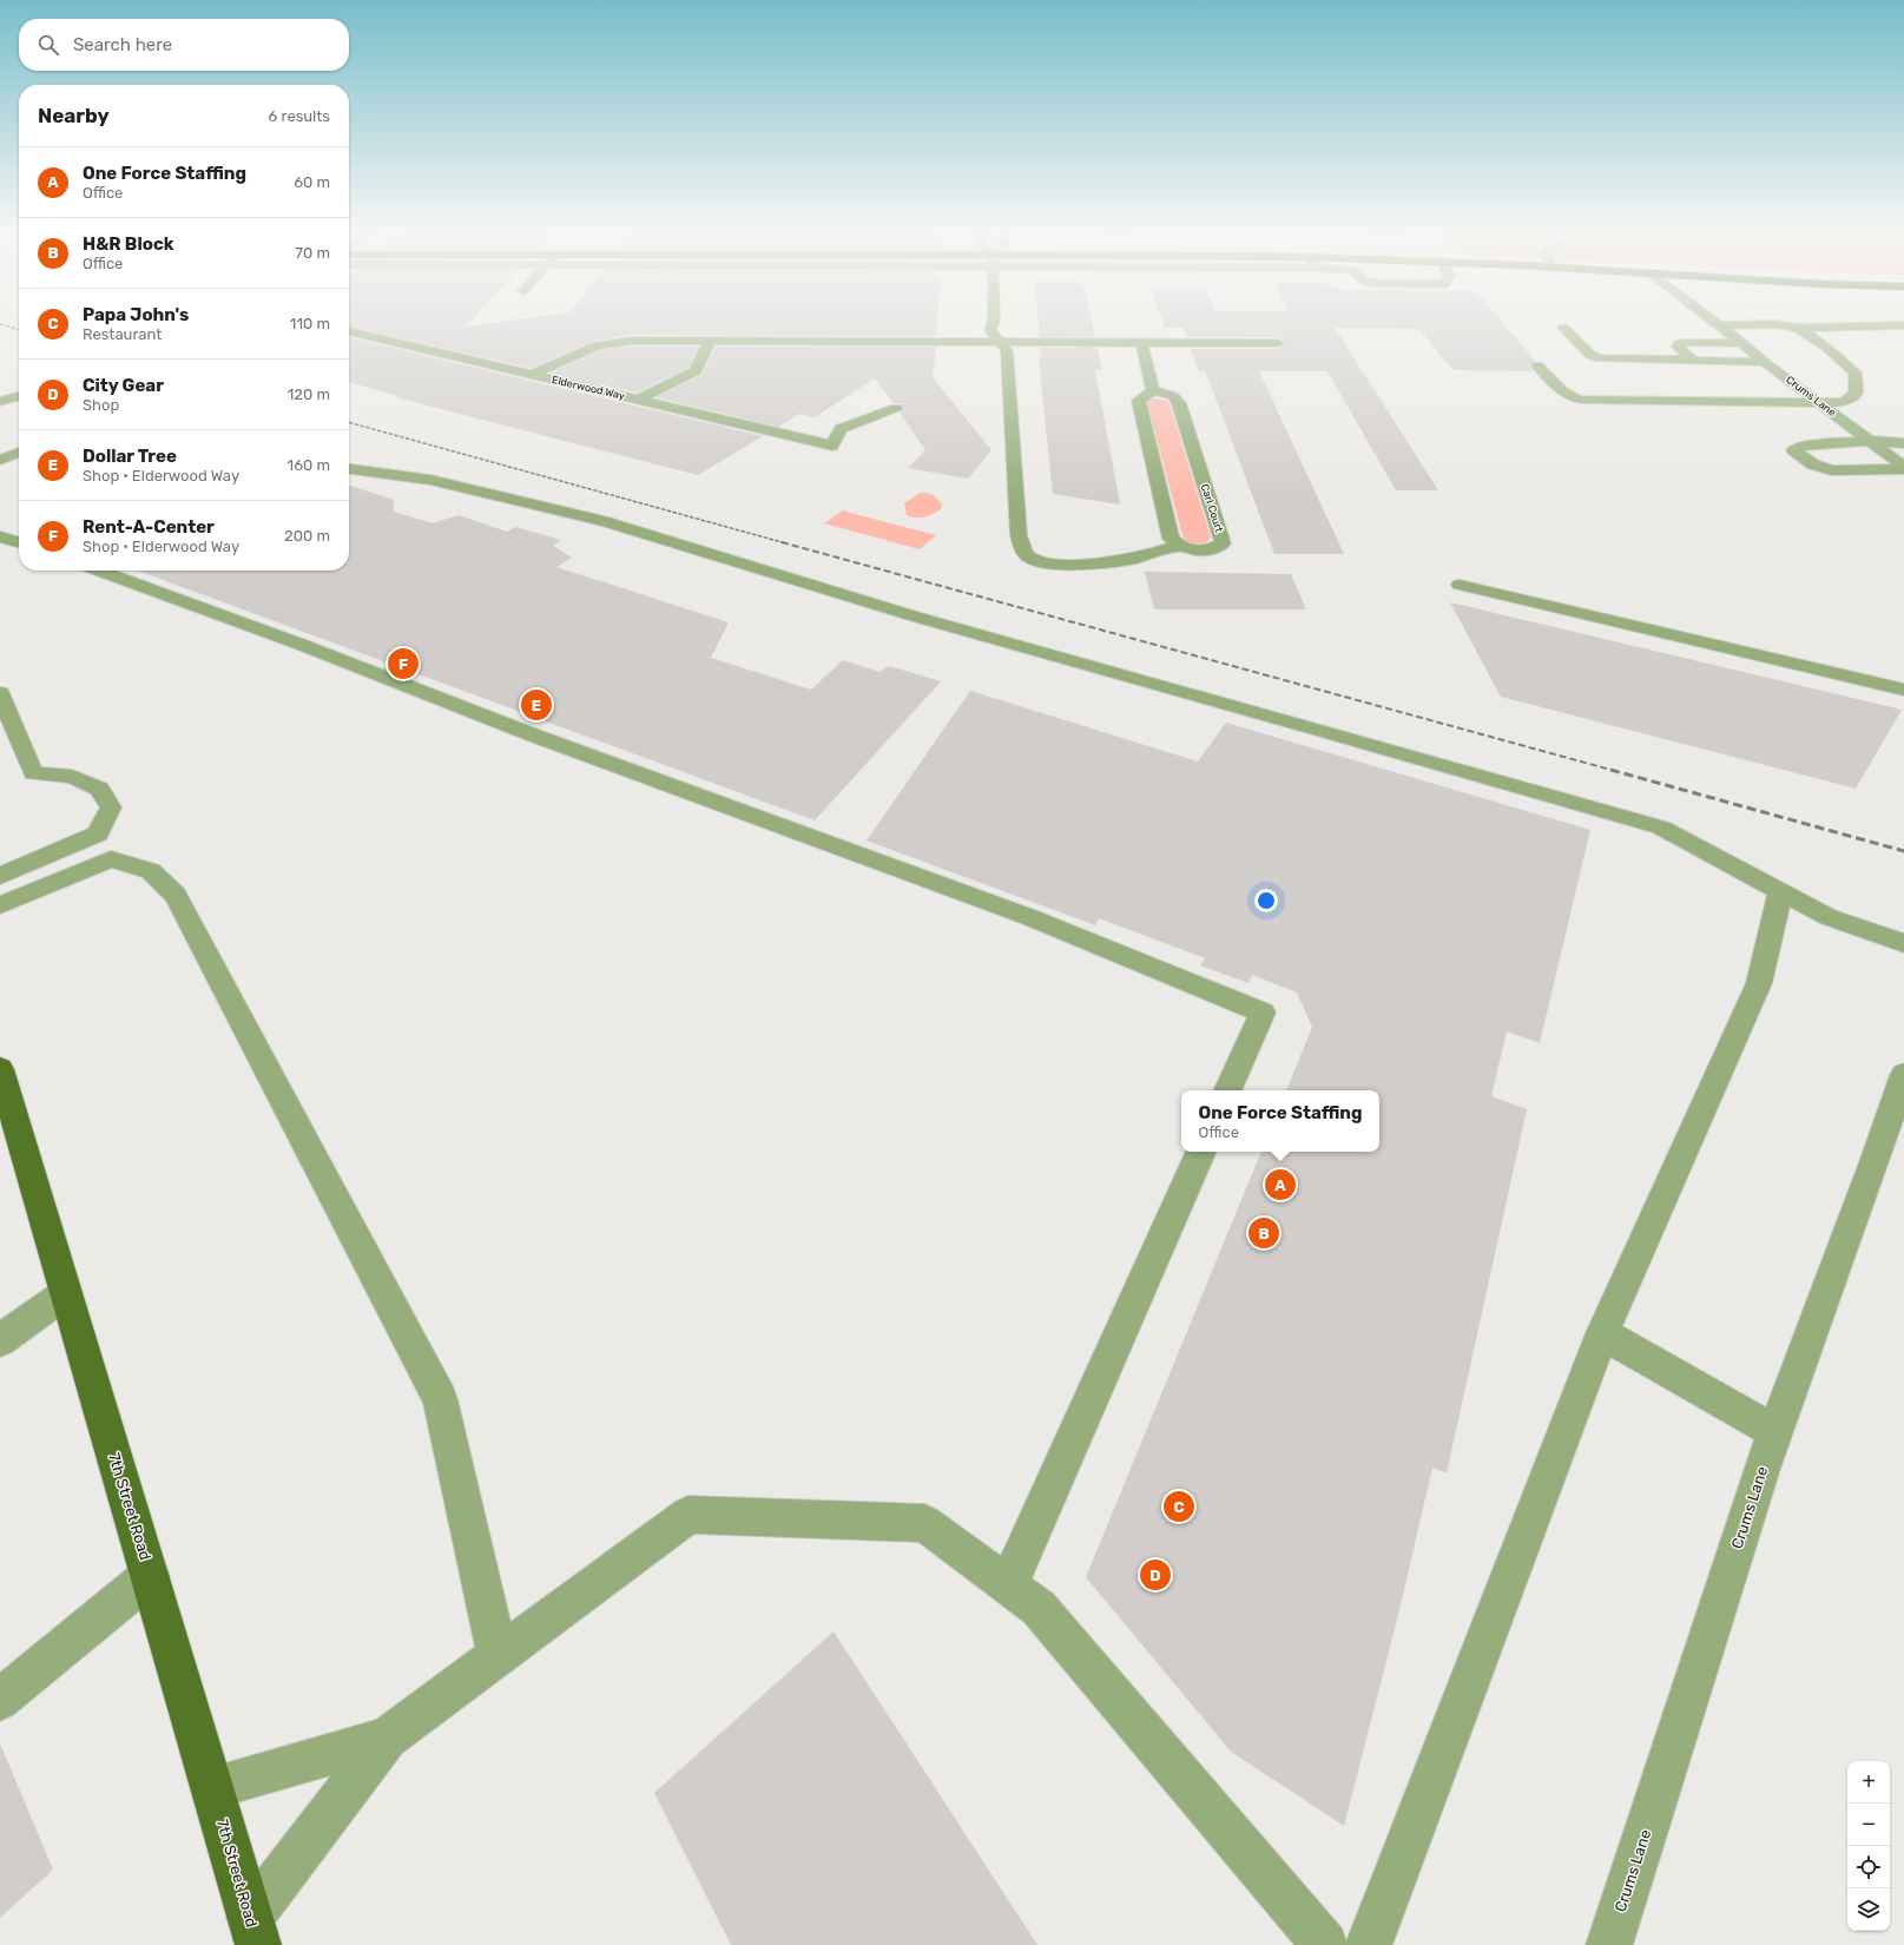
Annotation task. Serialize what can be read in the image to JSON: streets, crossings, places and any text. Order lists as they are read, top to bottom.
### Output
{
  "streets": {
    "main road": ["7th Street Road"],
    "street": ["Elderwood Way", "Crums Lane", "Carl Court"]
  },
  "page": {
    "search": "Search here",
    "heading": ["Nearby", "6 results"],
    "list": [
      {
        "mark": "A",
        "name": "One Force Staffing",
        "note": "Office",
        "value": "60 m"
      },
      {
        "mark": "B",
        "name": "H&R Block",
        "note": "Office",
        "value": "70 m"
      },
      {
        "mark": "C",
        "name": "Papa John's",
        "note": "Restaurant",
        "value": "110 m"
      },
      {
        "mark": "D",
        "name": "City Gear",
        "note": "Shop",
        "value": "120 m"
      },
      {
        "mark": "E",
        "name": "Dollar Tree",
        "note": "Shop · Elderwood Way",
        "value": "160 m"
      },
      {
        "mark": "F",
        "name": "Rent-A-Center",
        "note": "Shop · Elderwood Way",
        "value": "200 m"
      }
    ],
    "pins": [
      "F",
      "E",
      "A",
      "B",
      "C",
      "D"
    ],
    "popup": ["One Force Staffing", "Office"],
    "map_buttons": ["+", "−"]
  }
}
